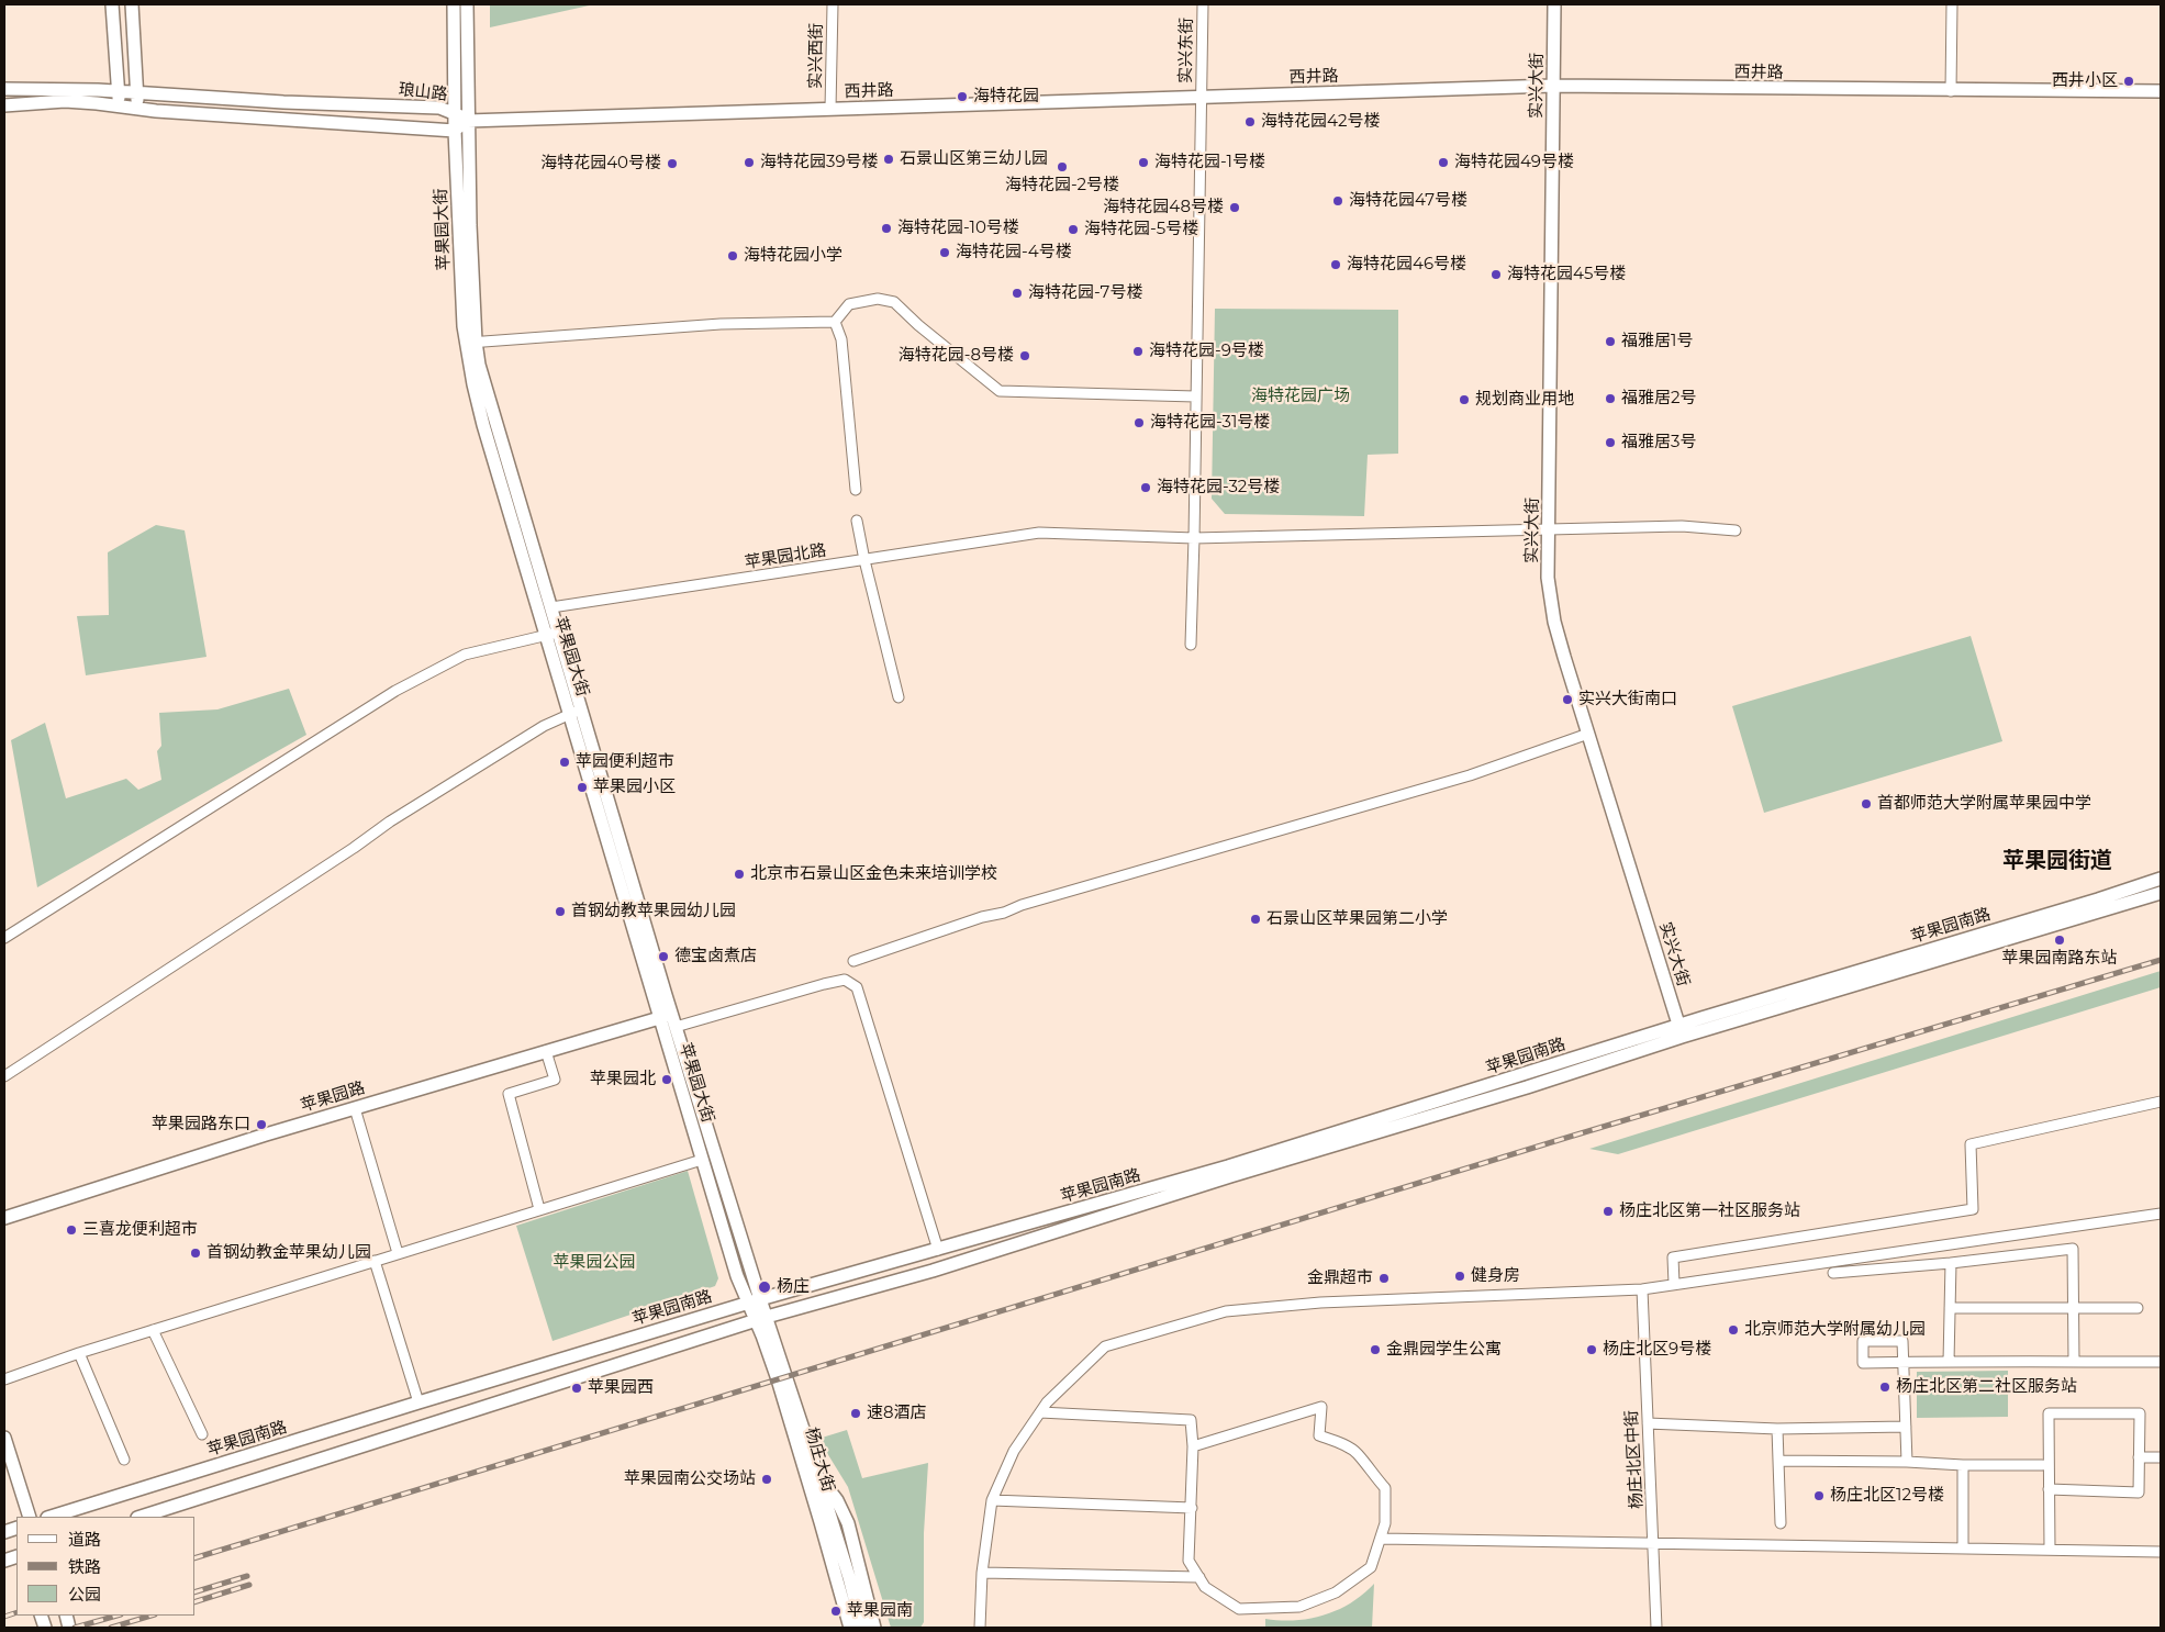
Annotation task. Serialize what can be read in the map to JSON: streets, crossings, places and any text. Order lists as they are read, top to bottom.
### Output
{
  "streets": {
    "main road": [
      "西井路",
      "实兴大街",
      "琅山路",
      "苹果园大街",
      "苹果园南路",
      "苹果园路",
      "杨庄大街"
    ],
    "street": [
      "实兴东街",
      "实兴西街",
      "苹果园北路",
      "杨庄北区中街"
    ]
  },
  "crossings": [
    ["实兴东街", "西井路"],
    ["实兴东街", "苹果园北路"],
    ["实兴西街", "西井路"],
    ["西井路", "实兴大街"],
    ["西井路", "琅山路"],
    ["西井路", "苹果园大街"],
    ["实兴大街", "苹果园北路"],
    ["实兴大街", "苹果园南路"],
    ["琅山路", "苹果园大街"],
    ["苹果园大街", "苹果园北路"],
    ["苹果园大街", "苹果园南路"],
    ["苹果园大街", "苹果园路"],
    ["苹果园大街", "杨庄大街"],
    ["苹果园南路", "杨庄大街"]
  ],
  "districts": ["苹果园街道"],
  "parks": ["海特花园广场", "苹果园公园"],
  "places": [
    "西井小区",
    "海特花园",
    "海特花园42号楼",
    "石景山区第三幼儿园",
    "海特花园39号楼",
    "海特花园-1号楼",
    "海特花园49号楼",
    "海特花园40号楼",
    "海特花园-2号楼",
    "海特花园47号楼",
    "海特花园48号楼",
    "海特花园-10号楼",
    "海特花园-5号楼",
    "海特花园-4号楼",
    "海特花园小学",
    "海特花园46号楼",
    "海特花园45号楼",
    "海特花园-7号楼",
    "福雅居1号",
    "海特花园-9号楼",
    "海特花园-8号楼",
    "福雅居2号",
    "规划商业用地",
    "海特花园-31号楼",
    "福雅居3号",
    "海特花园-32号楼",
    "实兴大街南口",
    "苹园便利超市",
    "苹果园小区",
    "首都师范大学附属苹果园中学",
    "北京市石景山区金色未来培训学校",
    "首钢幼教苹果园幼儿园",
    "石景山区苹果园第二小学",
    "苹果园南路东站",
    "德宝卤煮店",
    "苹果园北",
    "苹果园路东口",
    "杨庄北区第一社区服务站",
    "三喜龙便利超市",
    "首钢幼教金苹果幼儿园",
    "健身房",
    "金鼎超市",
    "杨庄",
    "北京师范大学附属幼儿园",
    "金鼎园学生公寓",
    "杨庄北区9号楼",
    "杨庄北区第二社区服务站",
    "苹果园西",
    "速8酒店",
    "苹果园南公交场站",
    "杨庄北区12号楼",
    "苹果园南"
  ],
  "legend": ["道路", "铁路", "公园"]
}
